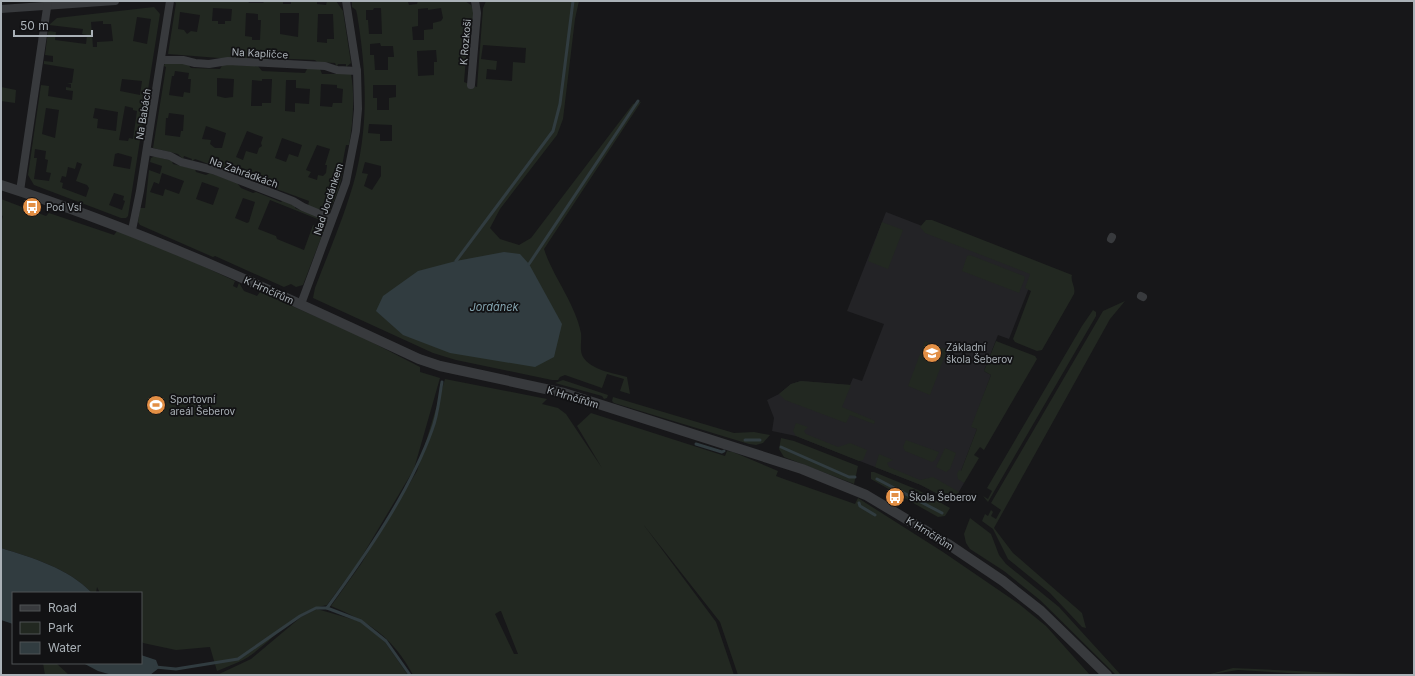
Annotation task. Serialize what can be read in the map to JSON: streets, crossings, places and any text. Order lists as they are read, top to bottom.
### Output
{
  "streets": {
    "street": [
      "K Rozkoši",
      "Na Kapličce",
      "Na Babách",
      "Na Zahrádkách",
      "Nad Jordánkem",
      "K Hrnčířům"
    ]
  },
  "crossings": [
    ["Na Kapličce", "Na Babách"],
    ["Na Kapličce", "Nad Jordánkem"],
    ["Na Babách", "Na Zahrádkách"],
    ["Na Babách", "K Hrnčířům"],
    ["Na Zahrádkách", "Nad Jordánkem"],
    ["Nad Jordánkem", "K Hrnčířům"]
  ],
  "water": ["Jordánek"],
  "places": {
    "bus stop": ["Pod Vsí", "Škola Šeberov"],
    "school or university": ["Základní škola Šeberov"],
    "sports": ["Sportovní areál Šeberov"]
  },
  "legend": ["Road", "Park", "Water"],
  "scale_bar": "50 m"
}
